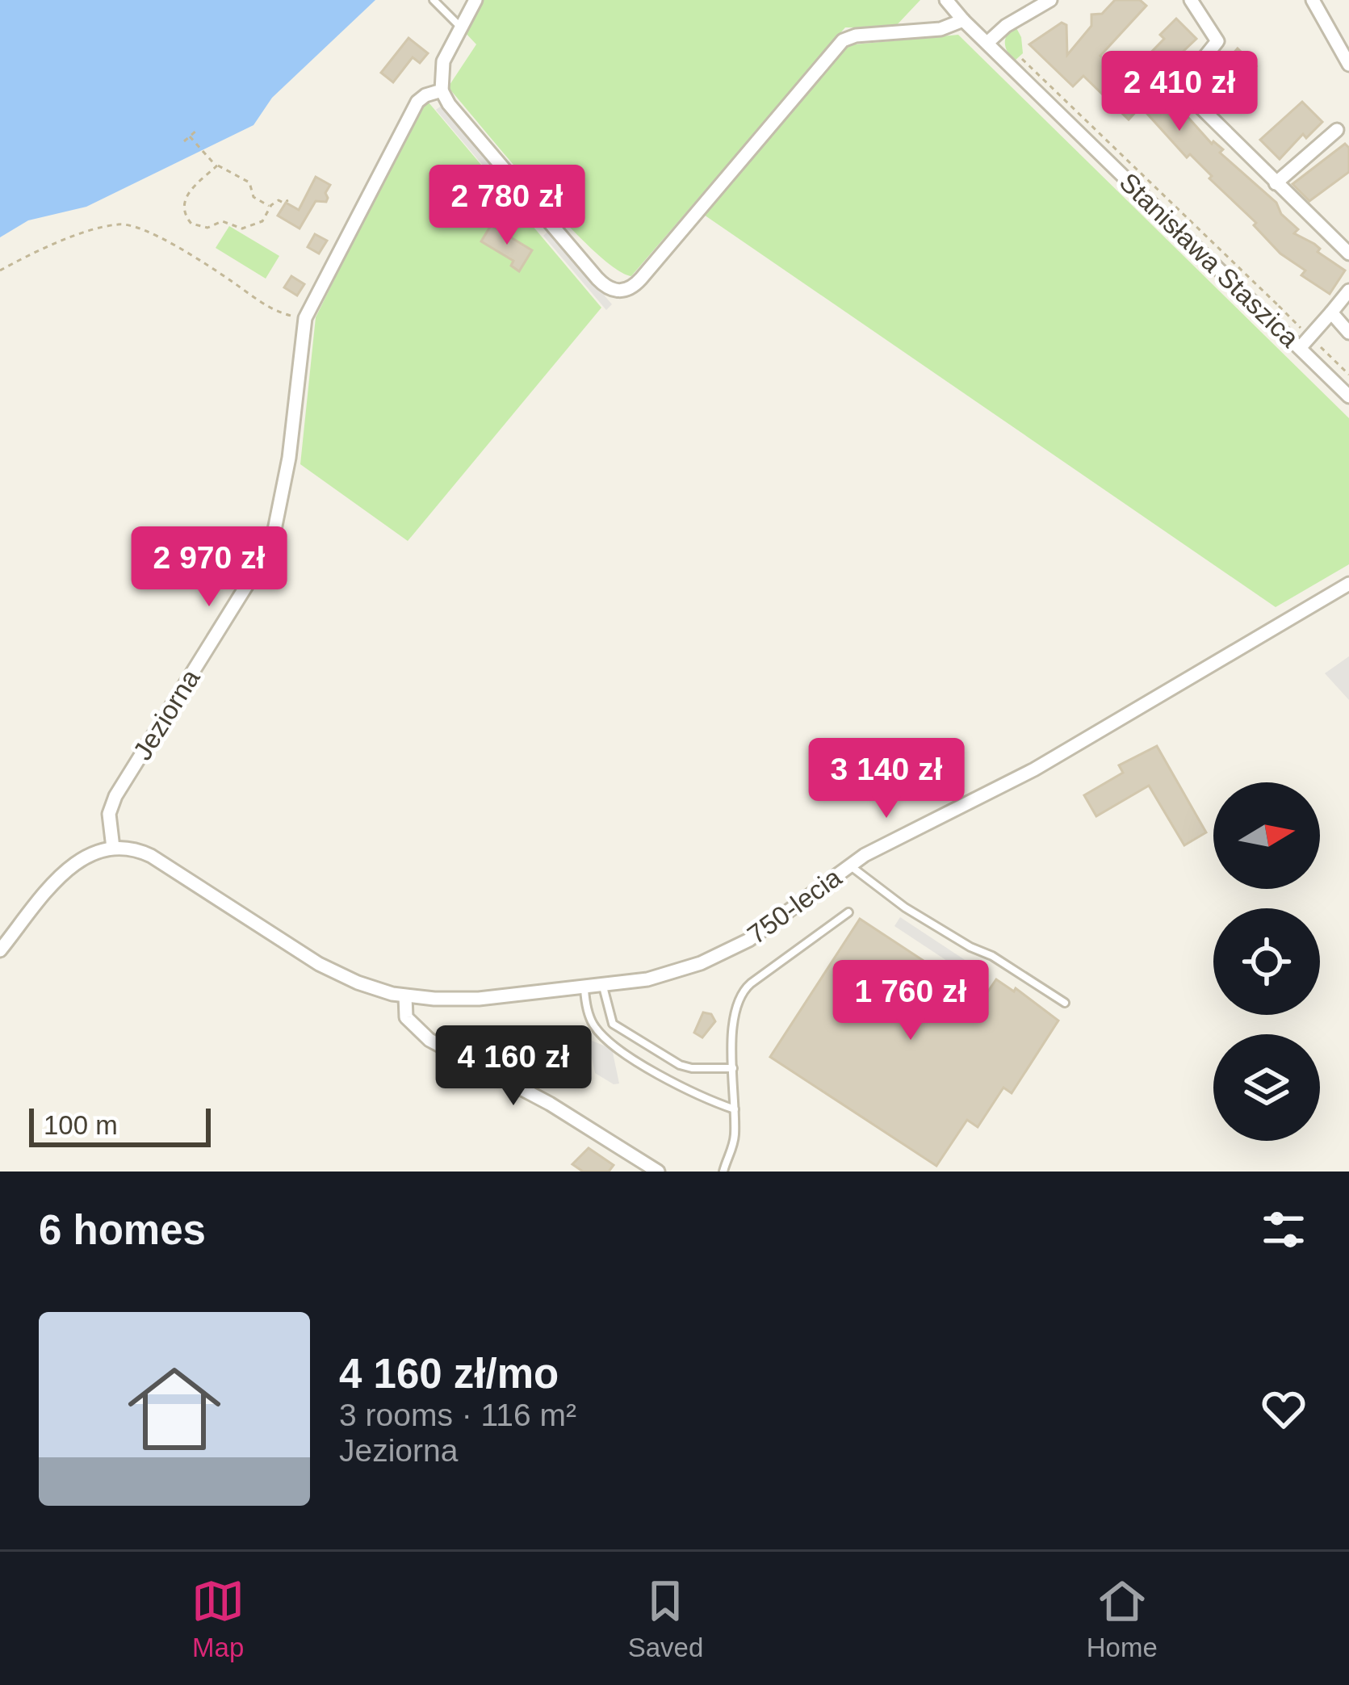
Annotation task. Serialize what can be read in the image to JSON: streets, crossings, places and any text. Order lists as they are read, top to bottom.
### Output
{
  "streets": {
    "street": ["Stanisława Staszica", "Jeziorna", "750-lecia"]
  },
  "scale_bar": "100 m",
  "north": "right",
  "page": {
    "price": [
      "2 410 zł",
      "2 780 zł",
      "2 970 zł",
      "3 140 zł",
      "1 760 zł",
      "4 160 zł"
    ],
    "scale": "100 m",
    "heading": "6 homes",
    "list": [
      {
        "name": "4 160 zł/mo",
        "note": "3 rooms · 116 m² · Jeziorna"
      }
    ],
    "tabs": ["Map", "Saved", "Home"]
  }
}
